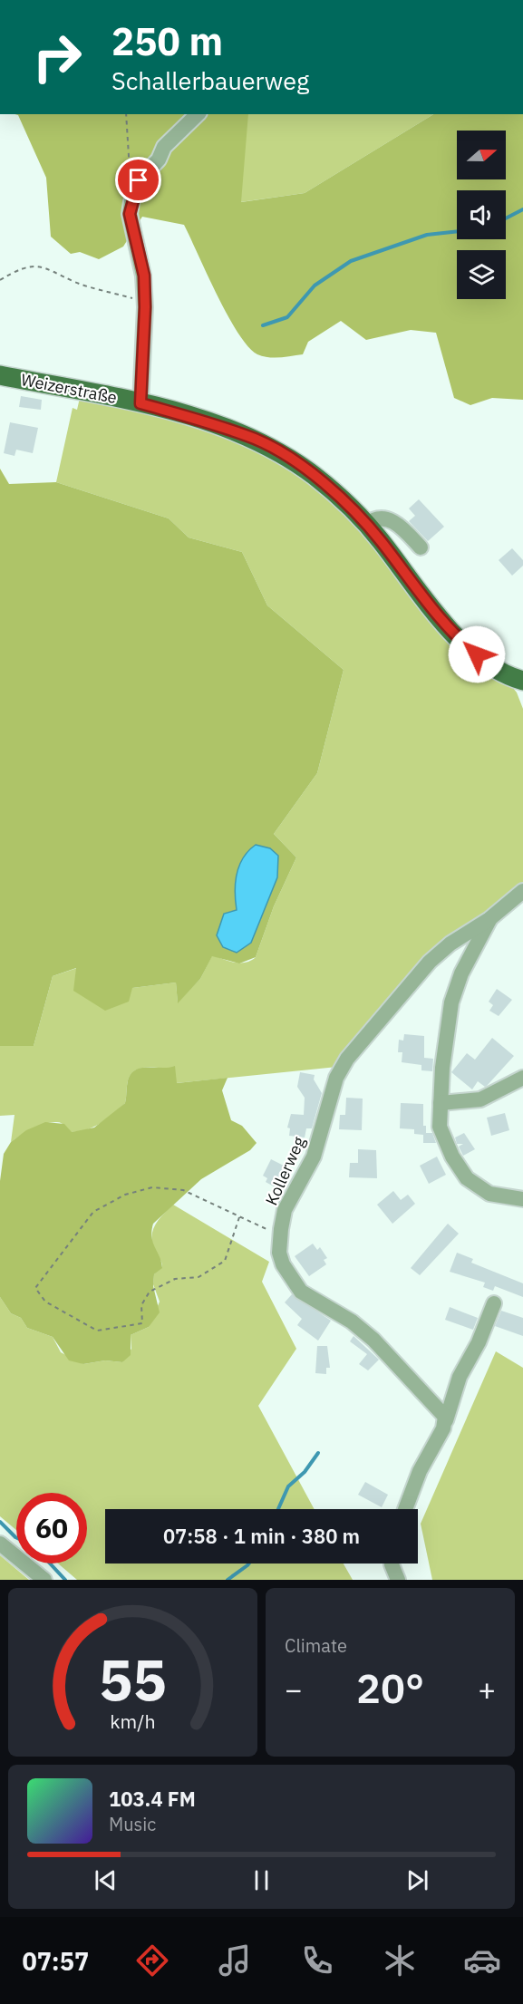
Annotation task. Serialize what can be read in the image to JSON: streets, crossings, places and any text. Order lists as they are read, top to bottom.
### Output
{
  "streets": {
    "main road": ["Weizerstraße"],
    "street": ["Kollerweg"]
  },
  "north": "right",
  "page": {
    "turn": ["250 m", "Schallerbauerweg"],
    "limit": "60",
    "trip": "07:58 · 1 min · 380 m",
    "tile": "Climate",
    "heat": ["−", "20°", "+"],
    "song": ["103.4 FM", "Music"],
    "tabs": "07:57",
    "gauge": ["55", "km/h"]
  }
}
